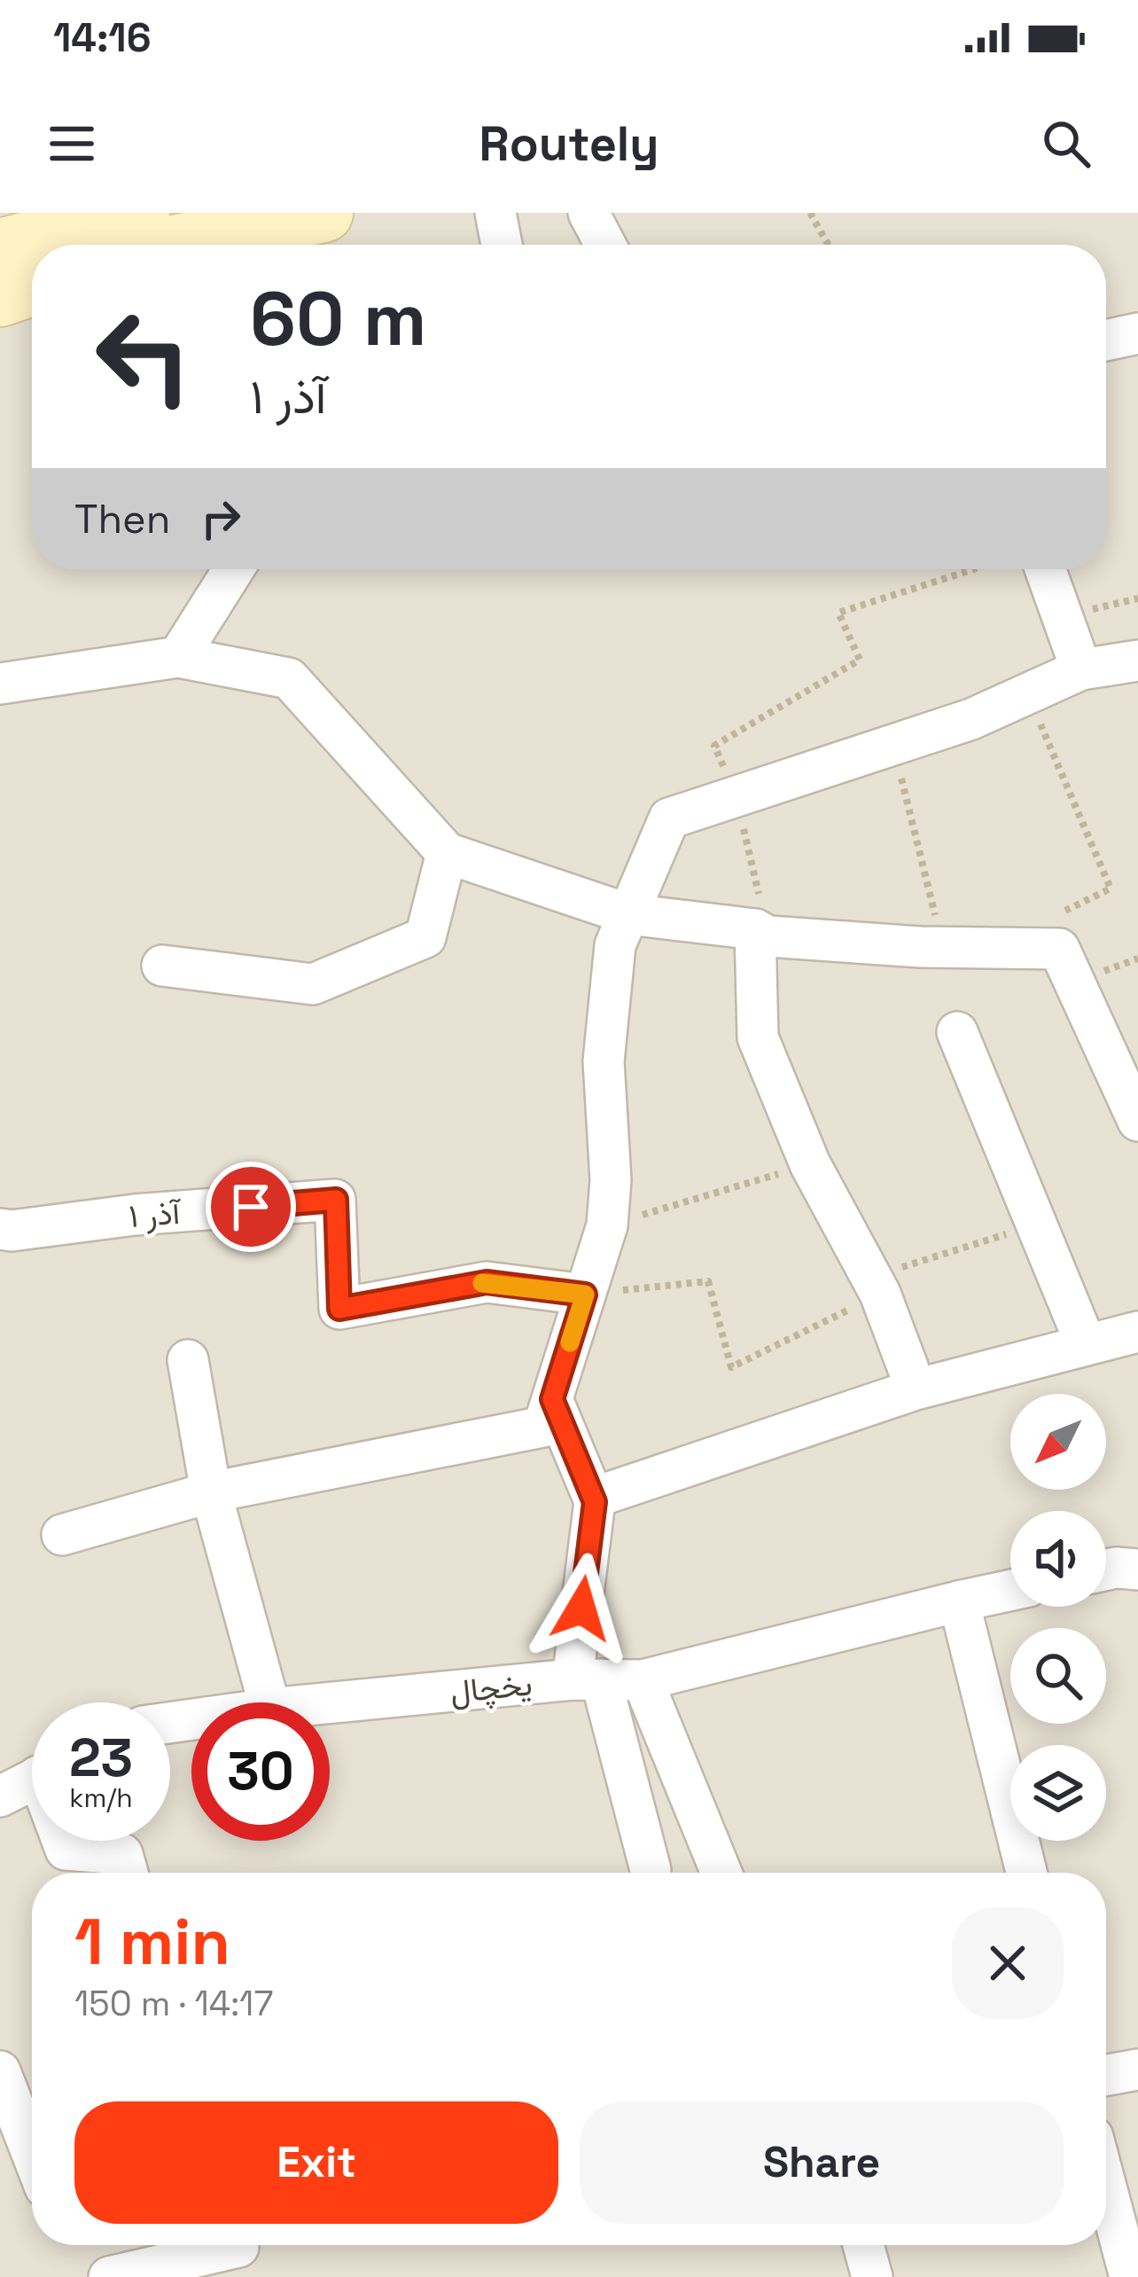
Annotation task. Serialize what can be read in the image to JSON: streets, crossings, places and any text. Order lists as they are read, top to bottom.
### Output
{
  "streets": {
    "street": ["آذر ۱", "یخچال"]
  },
  "north": "bottom left",
  "page": {
    "status": "14:16",
    "header": "Routely",
    "turn": ["60 m", "آذر ۱"],
    "then": "Then",
    "speed": "23 km/h",
    "limit": "30",
    "heading": ["1 min", "150 m · 14:17"],
    "buttons": ["Exit", "Share"]
  }
}
